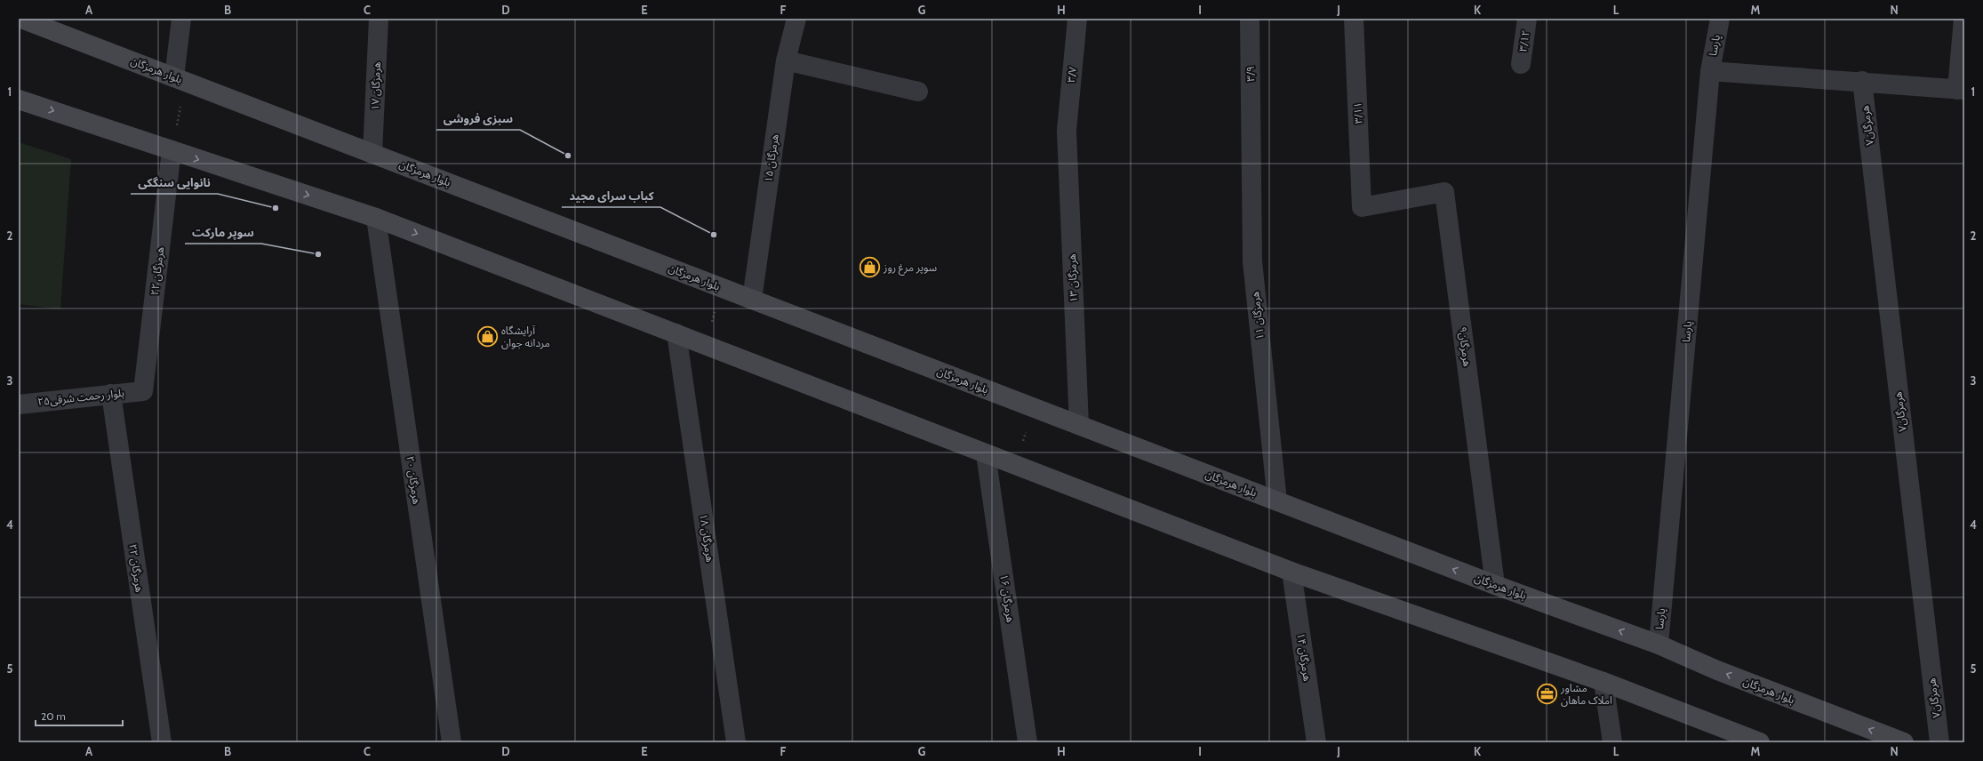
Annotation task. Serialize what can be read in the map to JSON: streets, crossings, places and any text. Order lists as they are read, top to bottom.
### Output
{
  "streets": {
    "street": [
      "۳/۱۲",
      "پارسا",
      "بلوار هرمزگان",
      "۳/۹",
      "۳/۷",
      "هرمزگان ۱۷",
      "۳/۱۱",
      "هرمزگان۷",
      "هرمزگان ۱۵",
      "هرمزگان ۲۲",
      "هرمزگان ۱۳",
      "هرمزگان ۱۱",
      "هرمزگان۹",
      "بلوار رحمت شرقی۲۵",
      "هرمزگان ۲۰",
      "هرمزگان ۱۸",
      "هرمزگان ۱۶",
      "هرمزگان ۱۴"
    ]
  },
  "crossings": [
    ["پارسا", "بلوار هرمزگان"],
    ["بلوار هرمزگان", "هرمزگان ۱۷"],
    ["بلوار هرمزگان", "هرمزگان ۱۵"],
    ["بلوار هرمزگان", "هرمزگان ۱۳"],
    ["بلوار هرمزگان", "هرمزگان ۱۱"],
    ["بلوار هرمزگان", "هرمزگان۹"],
    ["۳/۹", "هرمزگان ۱۱"],
    ["۳/۷", "هرمزگان ۱۳"],
    ["۳/۱۱", "هرمزگان۹"],
    ["هرمزگان ۲۲", "بلوار رحمت شرقی۲۵"]
  ],
  "places": {
    "other": [
      "سبزی فروشی",
      "نانوایی سنگکی",
      "کباب سرای مجید",
      "سوپر مارکت"
    ],
    "shop": ["سوپر مرغ روز", "آرایشگاه مردانه جوان"],
    "office": ["مشاور املاک ماهان"]
  },
  "scale_bar": "20 m",
  "grid": {
    "columns": [
      "A",
      "B",
      "C",
      "D",
      "E",
      "F",
      "G",
      "H",
      "I",
      "J",
      "K",
      "L",
      "M",
      "N"
    ],
    "rows": [
      "1",
      "2",
      "3",
      "4",
      "5"
    ]
  }
}
